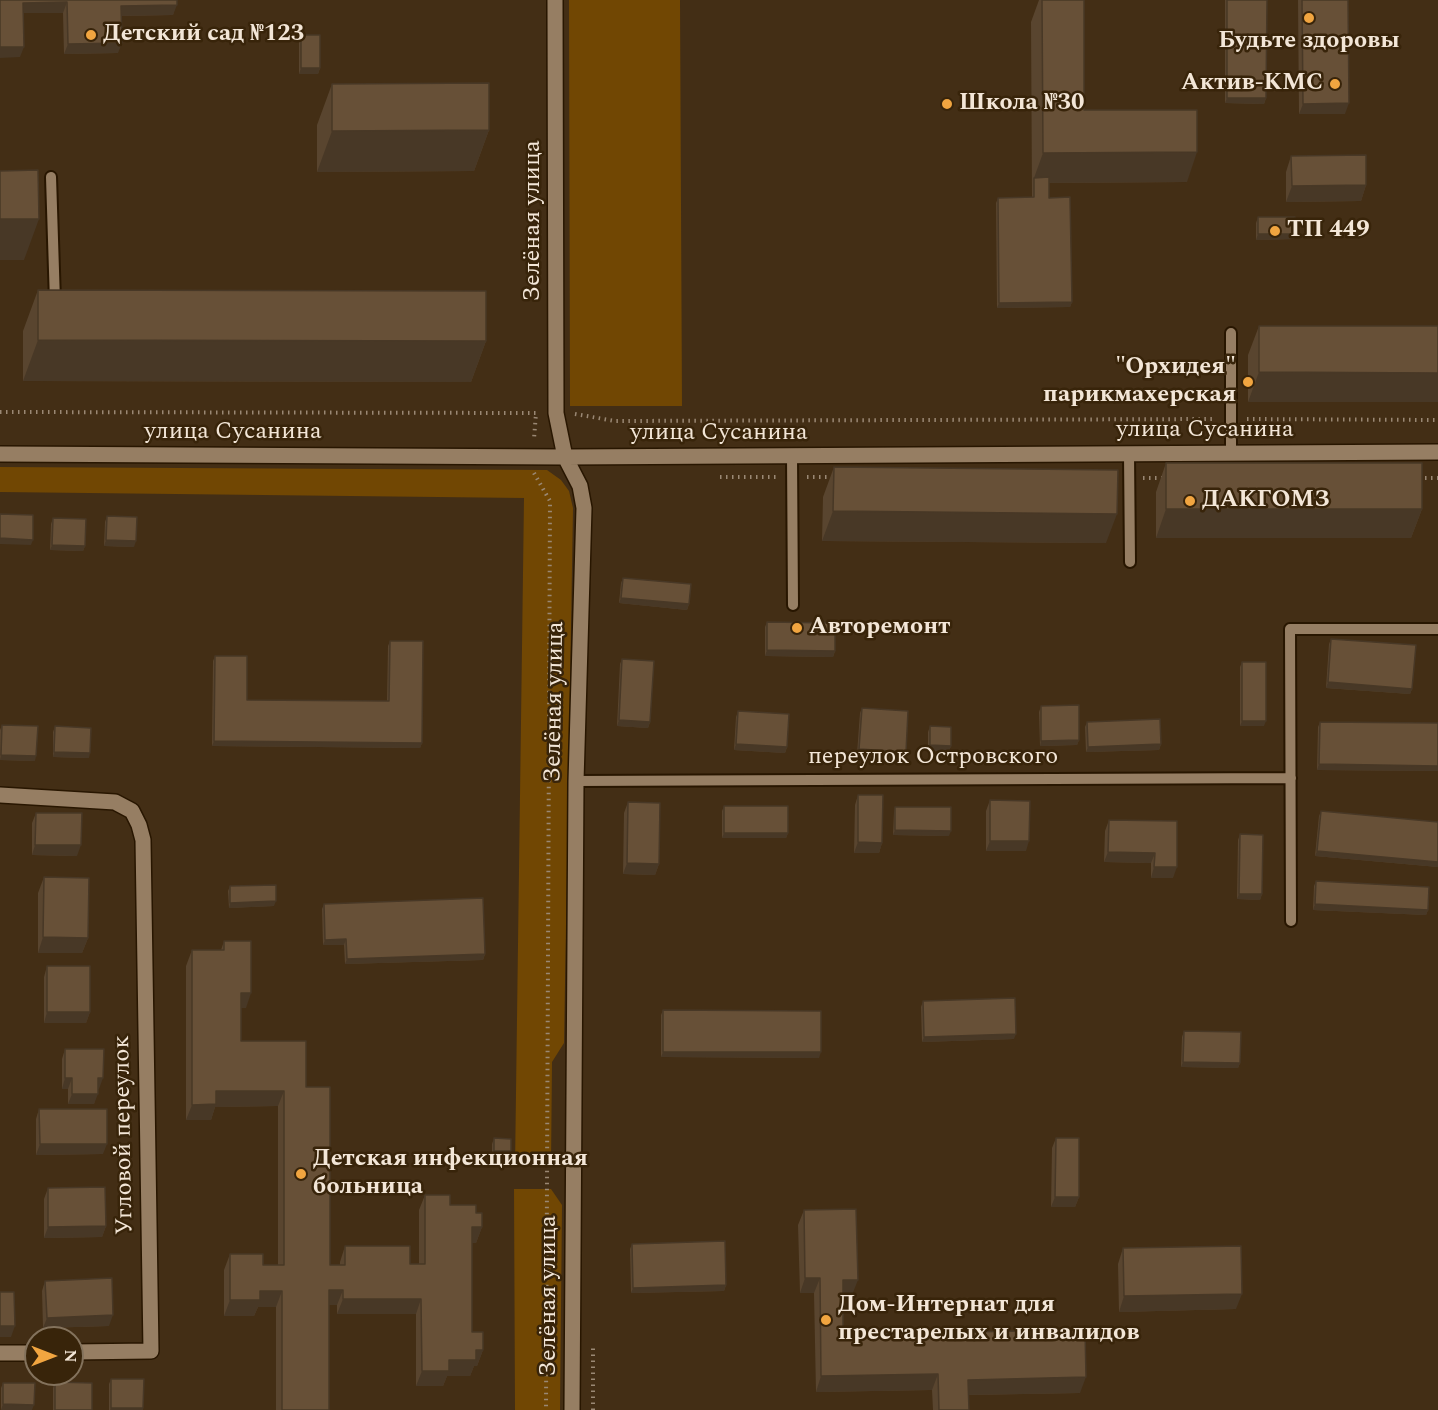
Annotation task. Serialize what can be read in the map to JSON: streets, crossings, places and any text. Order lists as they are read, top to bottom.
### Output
{
  "streets": {
    "street": ["Зелёная улица", "улица Сусанина", "Угловой переулок"],
    "lane": ["переулок Островского"]
  },
  "crossings": [
    ["Зелёная улица", "улица Сусанина"],
    ["Зелёная улица", "переулок Островского"]
  ],
  "places": [
    "Будьте здоровы",
    "Детский сад №123",
    "Актив-КМС",
    "Школа №30",
    "ТП 449",
    "\"Орхидея\" парикмахерская",
    "ДАКГОМЗ",
    "Авторемонт",
    "Детская инфекционная больница",
    "Дом-Интернат для престарелых и инвалидов"
  ],
  "north": "right"
}
